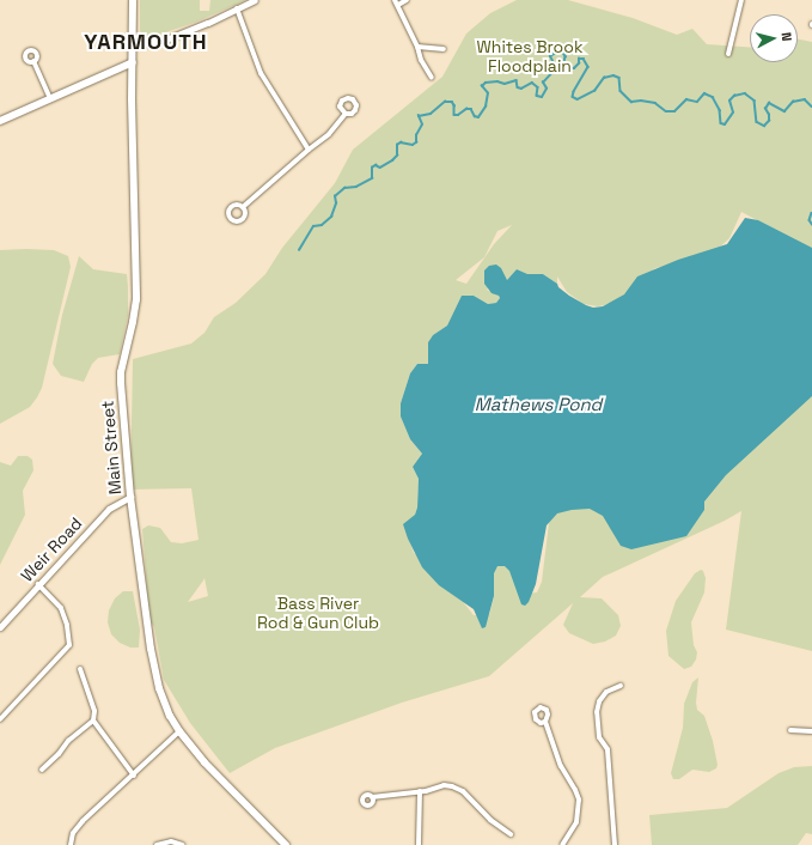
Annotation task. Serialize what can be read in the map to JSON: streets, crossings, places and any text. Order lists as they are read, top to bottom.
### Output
{
  "streets": {
    "main road": ["Main Street"],
    "street": ["Weir Road"]
  },
  "crossings": [
    ["Main Street", "Weir Road"]
  ],
  "districts": ["YARMOUTH"],
  "water": ["Mathews Pond"],
  "parks": ["Whites Brook Floodplain", "Bass River Rod & Gun Club"],
  "north": "right"
}
